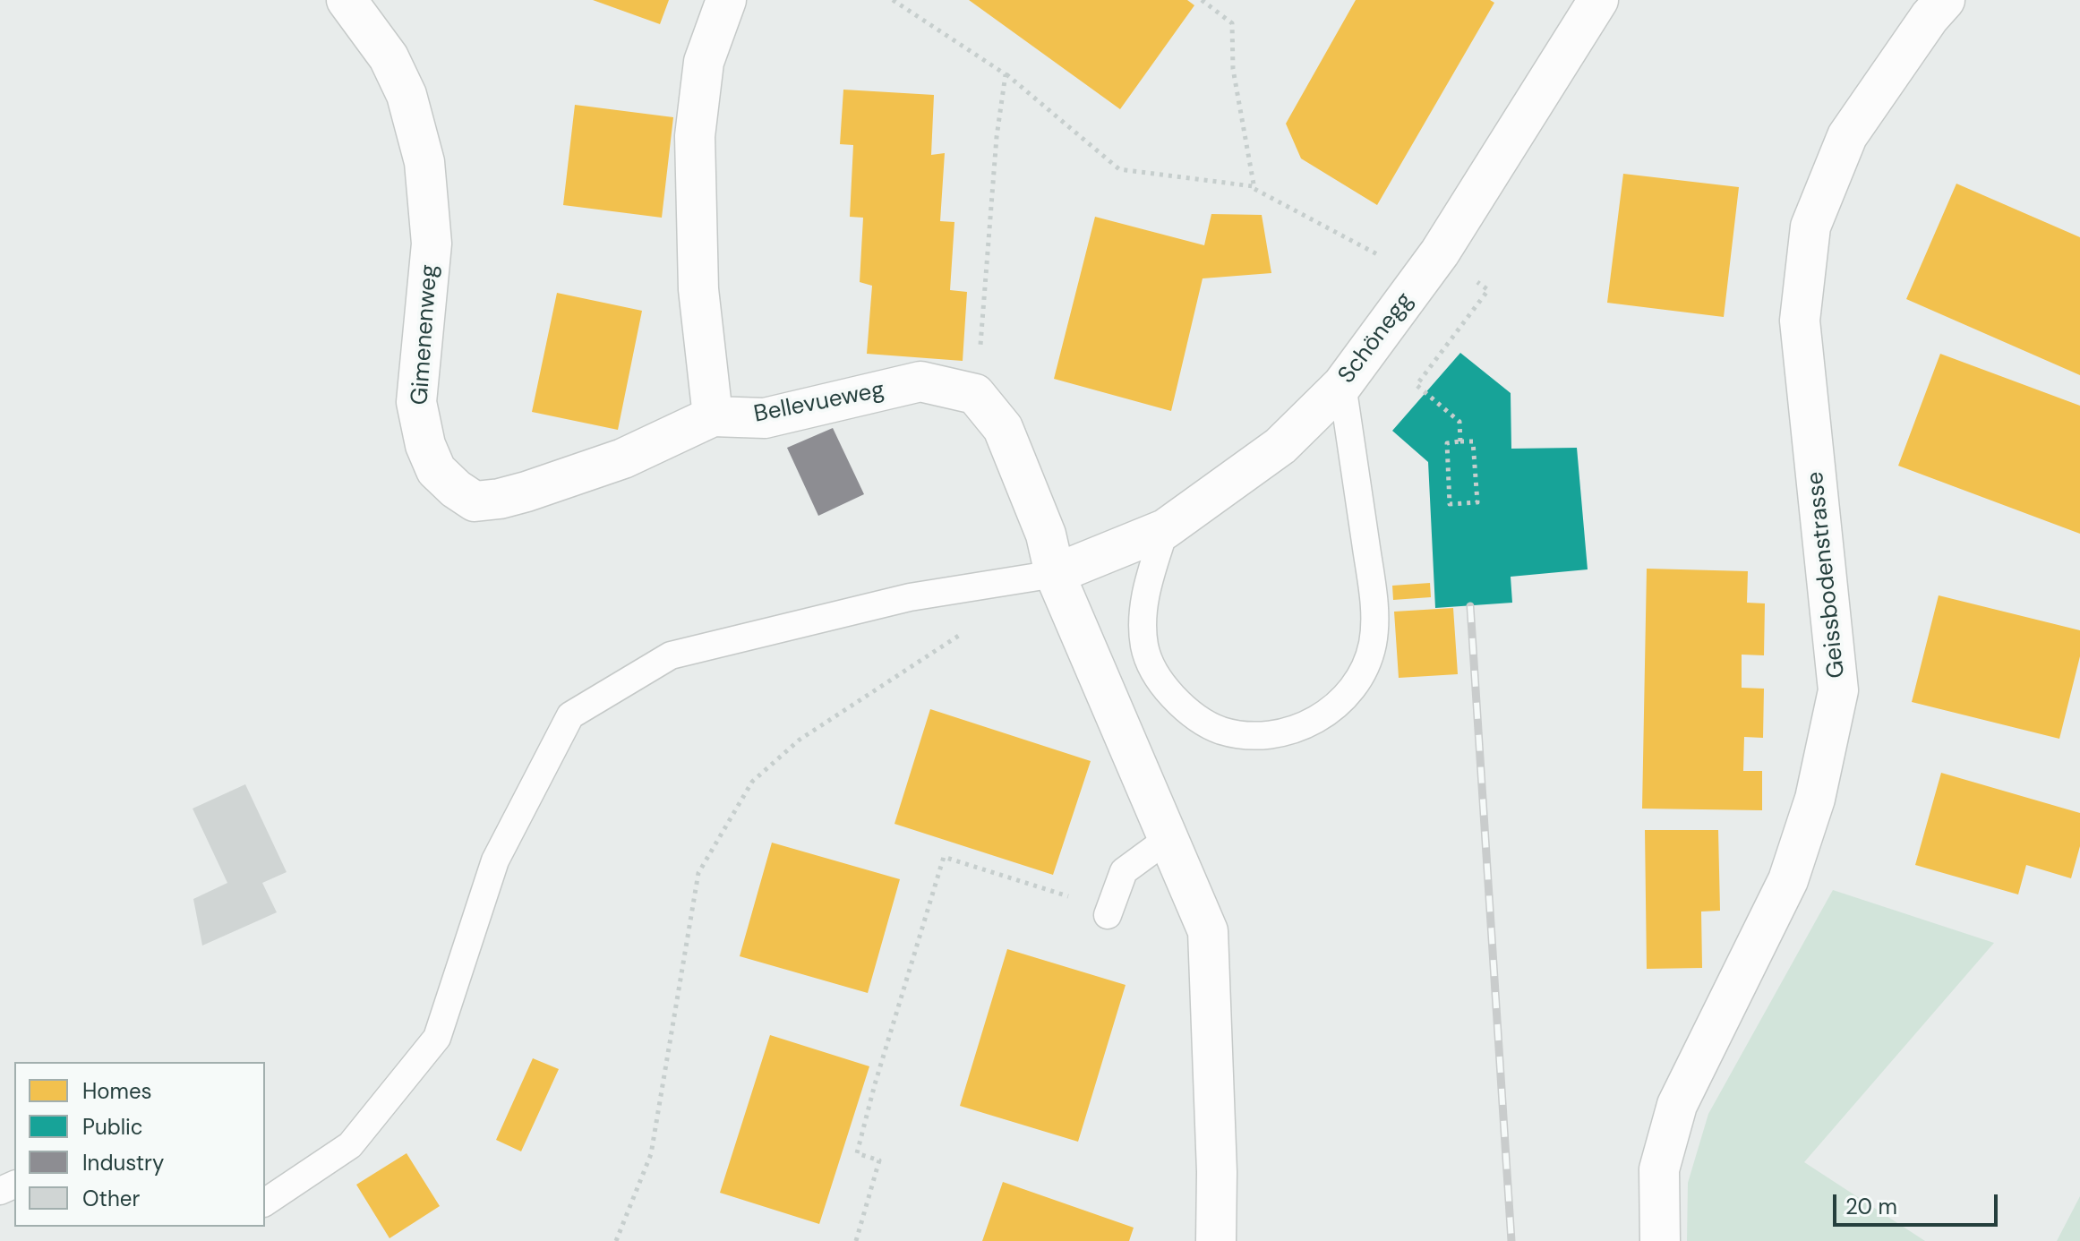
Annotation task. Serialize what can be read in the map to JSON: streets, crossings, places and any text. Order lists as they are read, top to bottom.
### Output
{
  "streets": {
    "street": [
      "Gimenenweg",
      "Schönegg",
      "Bellevueweg",
      "Geissbodenstrasse"
    ]
  },
  "crossings": [
    ["Gimenenweg", "Bellevueweg"]
  ],
  "legend": [
    "Homes",
    "Public",
    "Industry",
    "Other"
  ],
  "scale_bar": "20 m"
}
